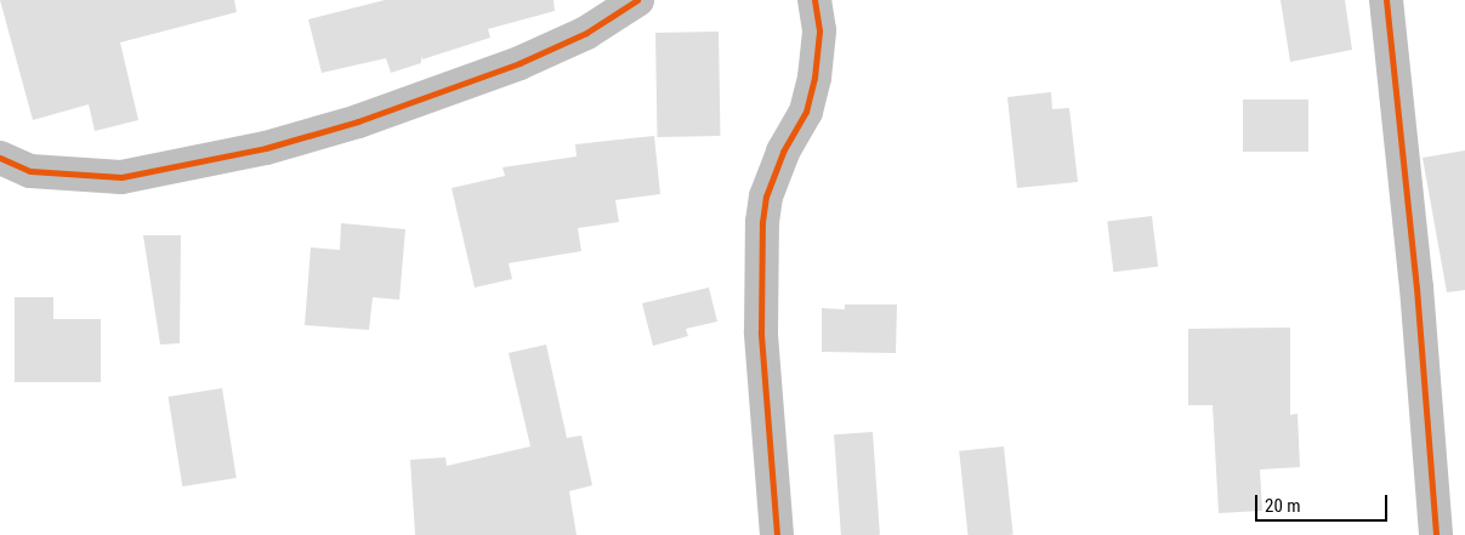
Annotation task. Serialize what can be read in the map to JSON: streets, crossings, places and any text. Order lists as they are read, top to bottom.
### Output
{
  "scale_bar": "20 m"
}
